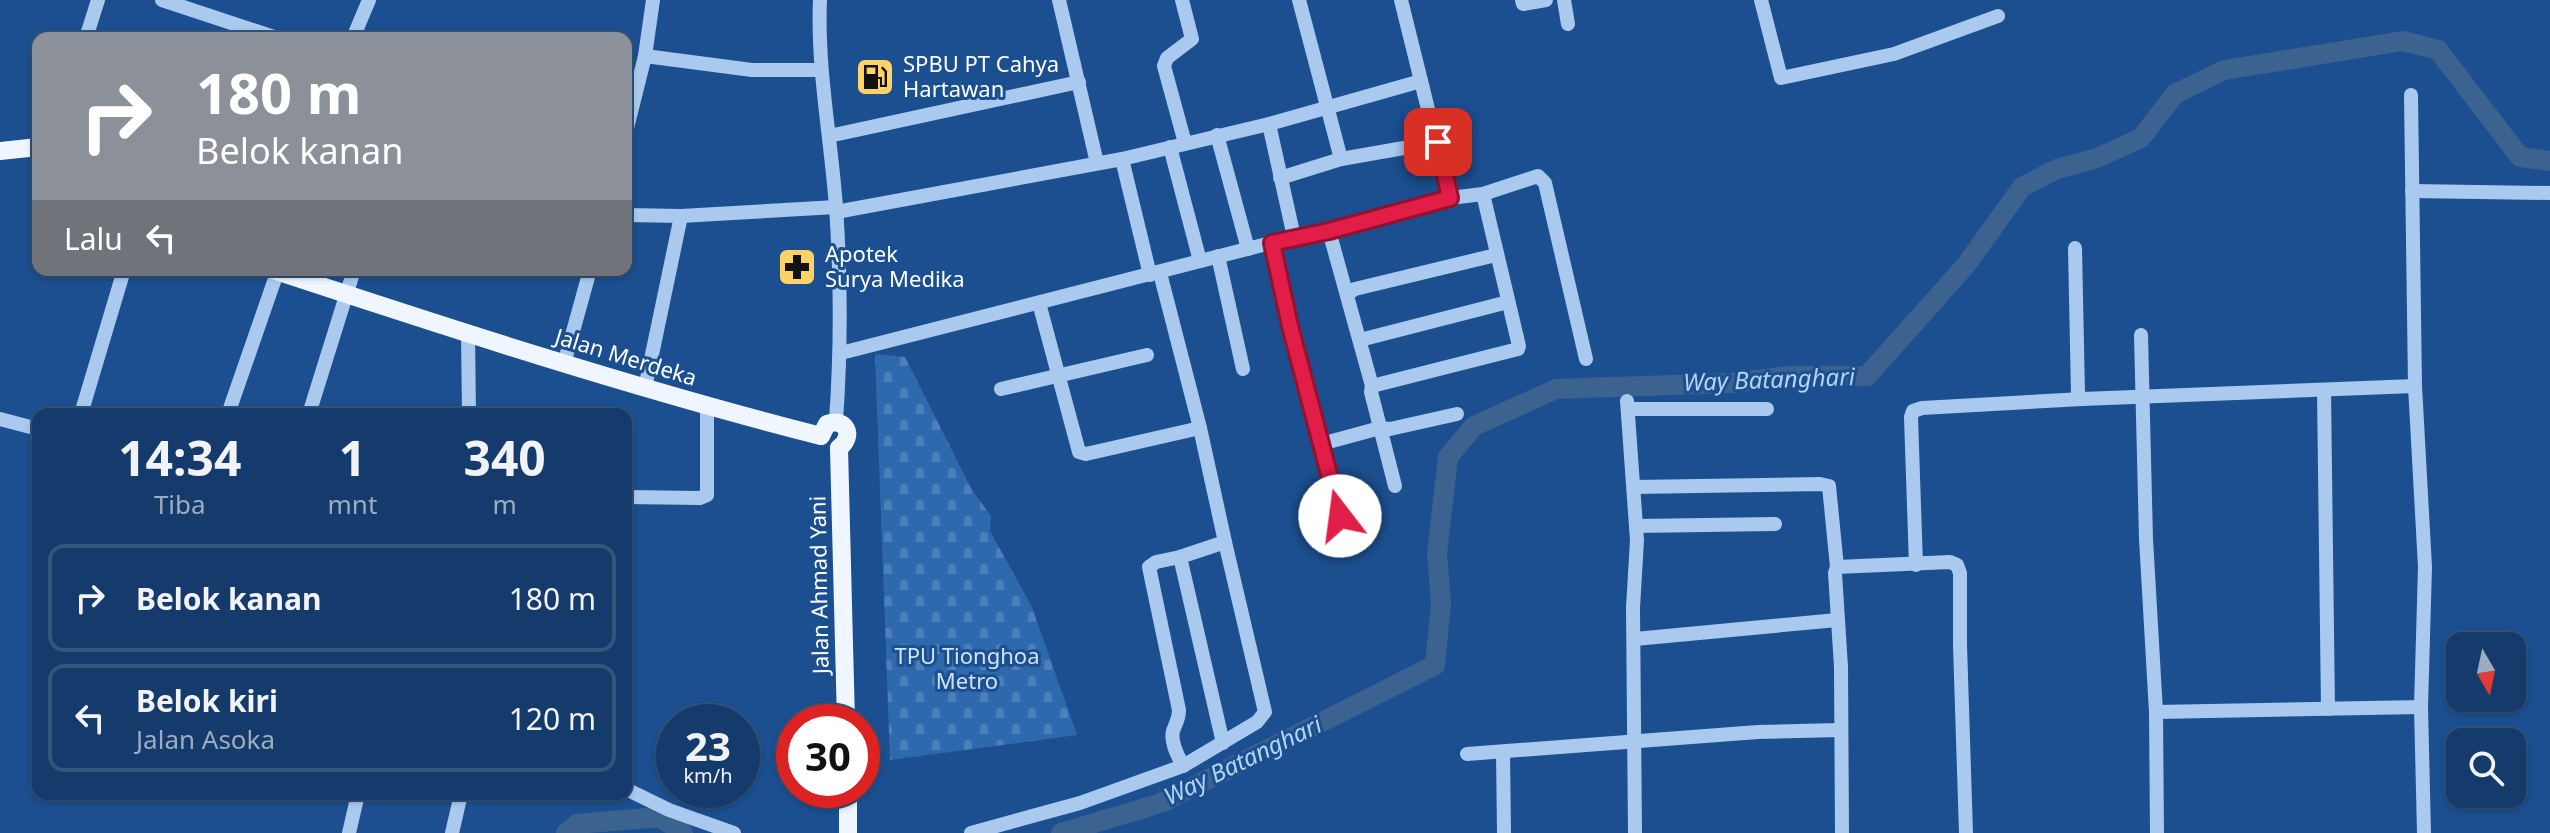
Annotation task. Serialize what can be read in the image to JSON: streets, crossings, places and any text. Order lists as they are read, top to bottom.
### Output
{
  "streets": {
    "main road": ["Jalan Merdeka", "Jalan Ahmad Yani"]
  },
  "crossings": [
    ["Jalan Merdeka", "Jalan Ahmad Yani"]
  ],
  "water": ["Way Batanghari"],
  "parks": ["TPU Tionghoa Metro"],
  "places": {
    "fuel station": ["SPBU PT Cahya Hartawan"],
    "pharmacy": ["Apotek Surya Medika"]
  },
  "north": "bottom",
  "page": {
    "turn": ["180 m", "Belok kanan"],
    "then": "Lalu",
    "eta": [
      "14:34",
      "Tiba",
      "1",
      "mnt",
      "340",
      "m"
    ],
    "list": [
      {
        "name": "Belok kanan",
        "value": "180 m"
      },
      {
        "name": "Belok kiri",
        "note": "Jalan Asoka",
        "value": "120 m"
      }
    ],
    "speed": "23 km/h",
    "limit": "30"
  }
}
